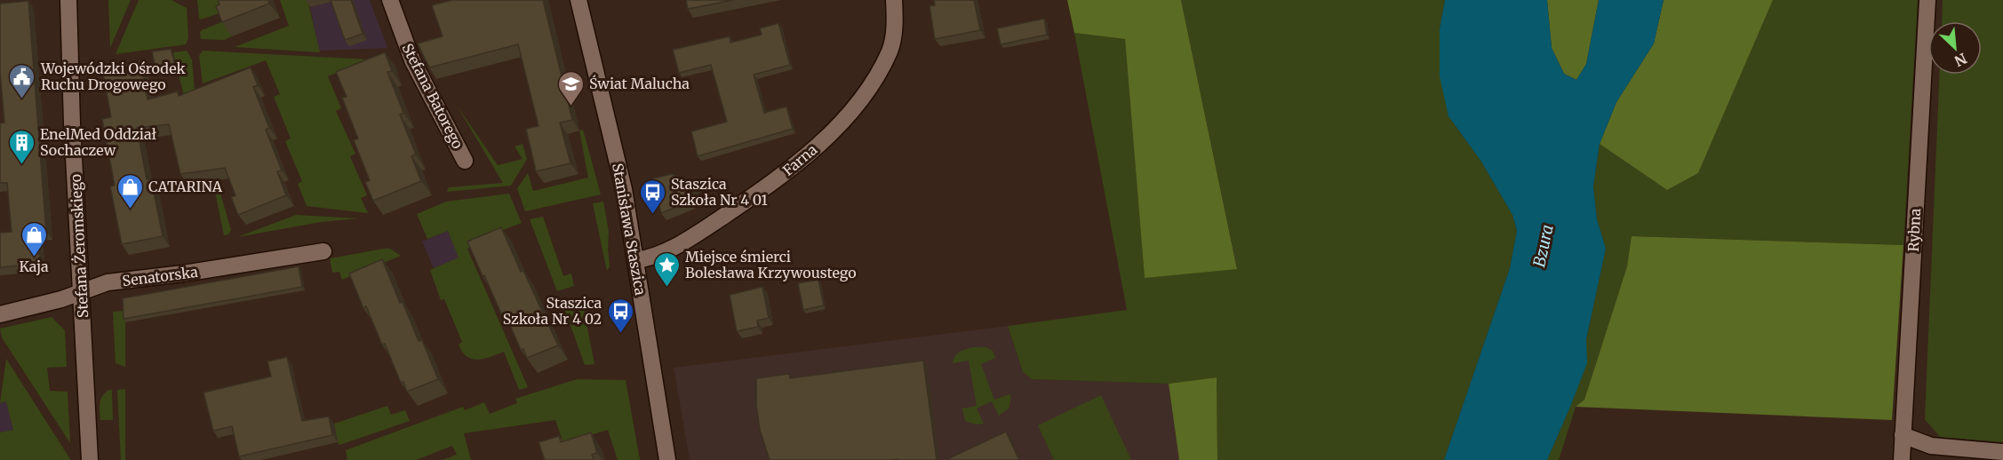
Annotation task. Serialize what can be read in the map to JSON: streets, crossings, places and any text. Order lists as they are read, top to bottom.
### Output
{
  "streets": {
    "street": [
      "Stefana Batorego",
      "Farna",
      "Stanisława Staszica",
      "Rybna",
      "Stefana Żeromskiego",
      "Senatorska"
    ]
  },
  "crossings": [
    ["Farna", "Stanisława Staszica"],
    ["Stefana Żeromskiego", "Senatorska"]
  ],
  "water": ["Bzura"],
  "places": {
    "public building": ["Wojewódzki Ośrodek Ruchu Drogowego"],
    "school or university": ["Świat Malucha"],
    "building": ["EnelMed Oddział Sochaczew"],
    "shop": ["CATARINA", "Kaja"],
    "bus stop": ["Staszica Szkoła Nr 4 01", "Staszica Szkoła Nr 4 02"],
    "place": ["Miejsce śmierci Bolesława Krzywoustego"]
  },
  "north": "bottom right"
}
